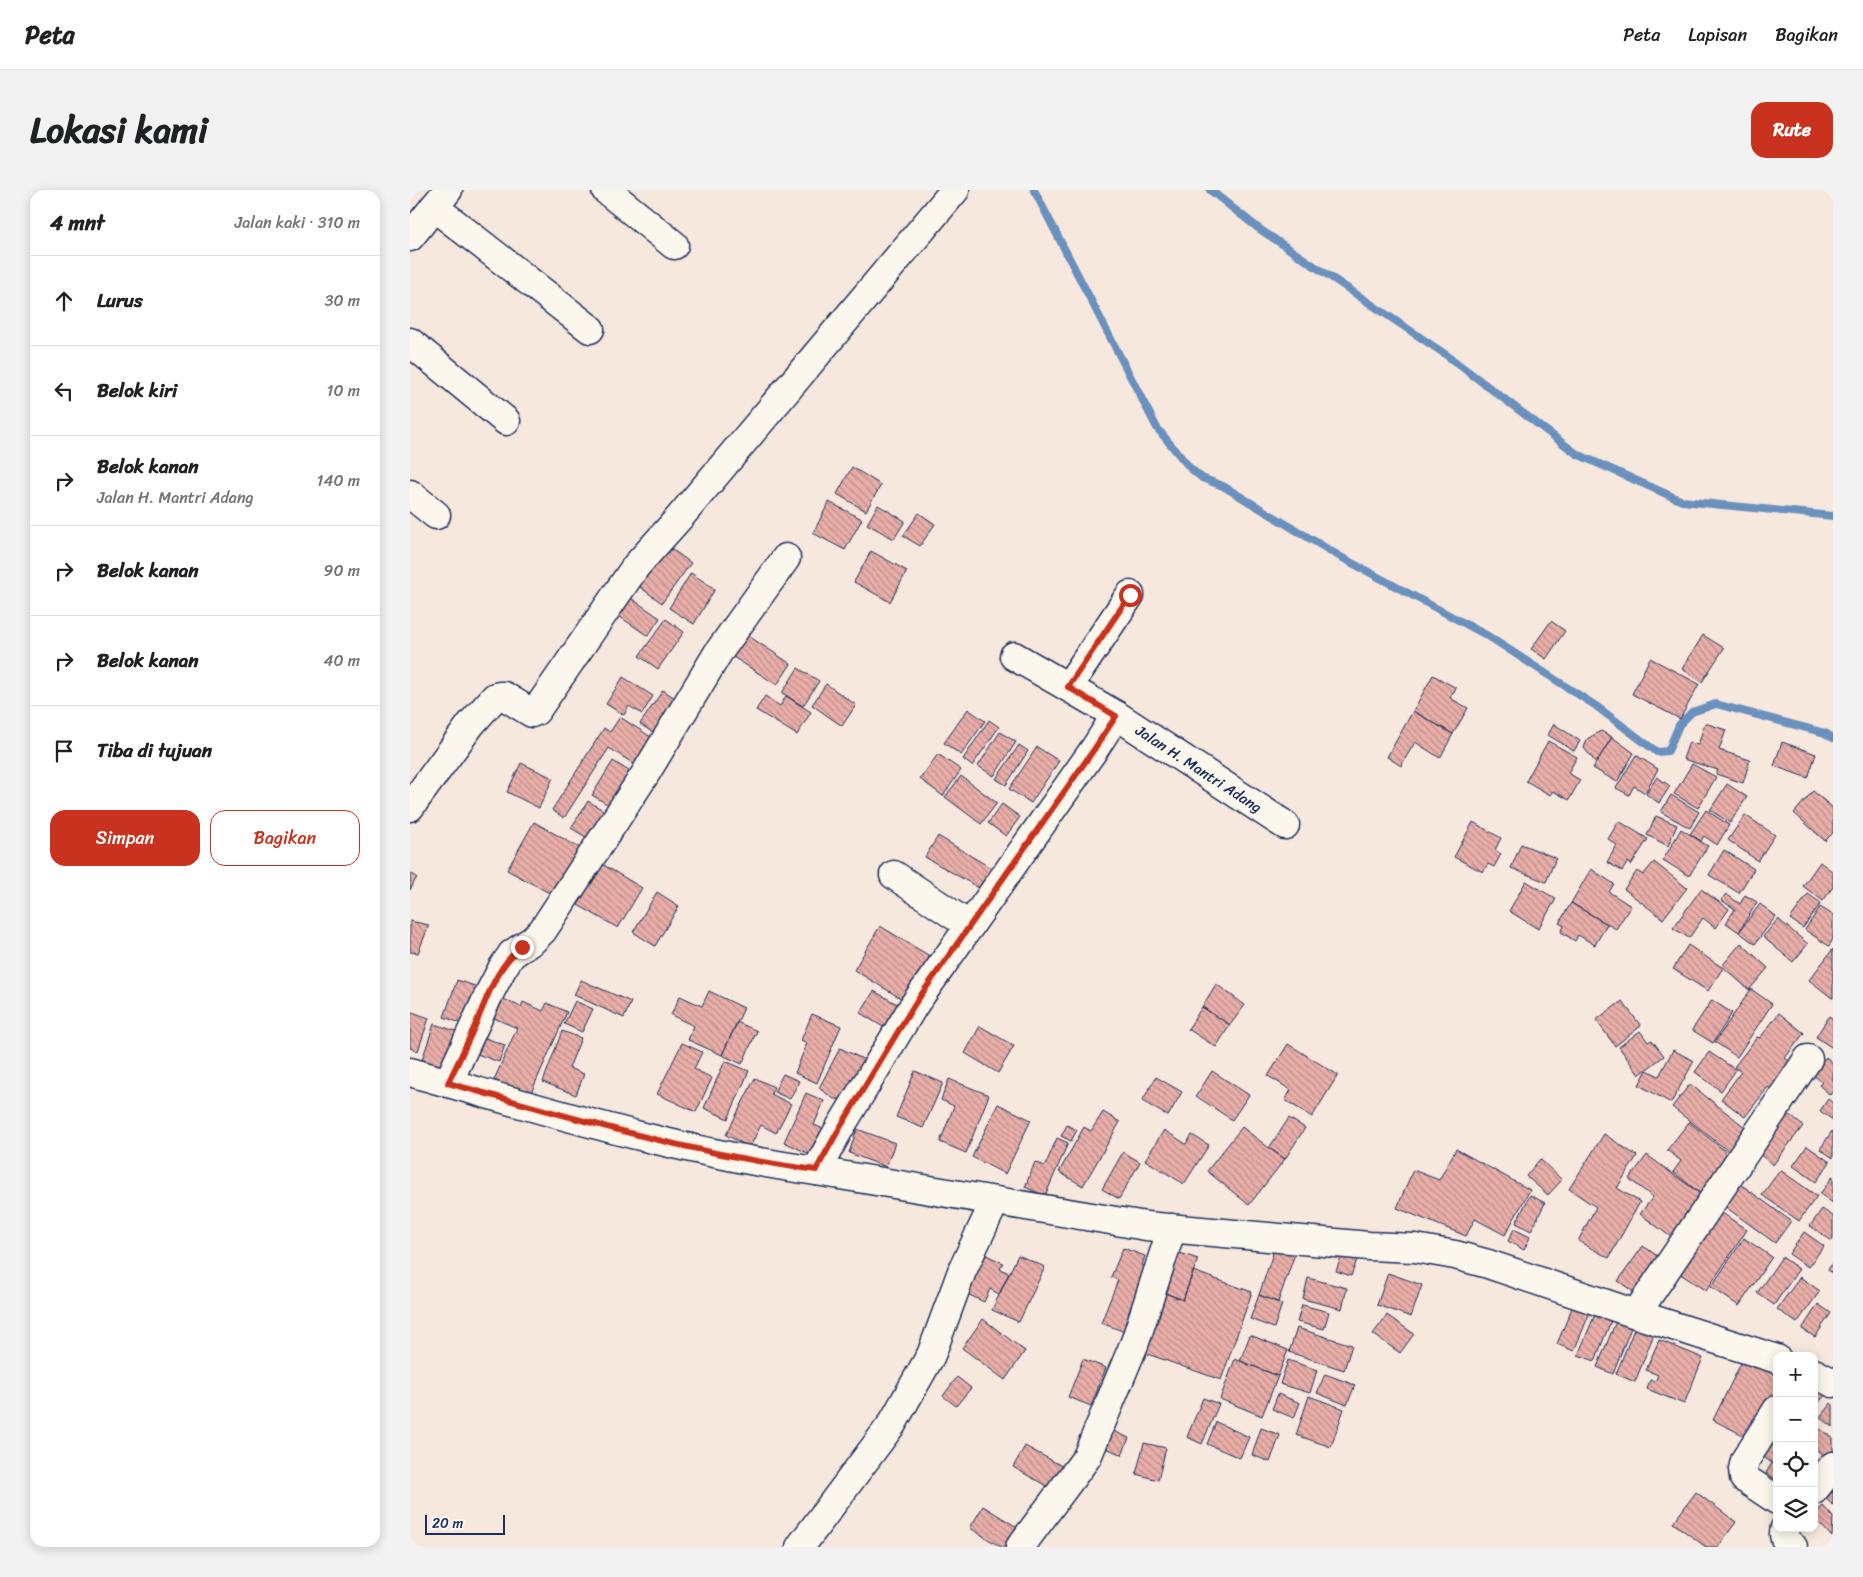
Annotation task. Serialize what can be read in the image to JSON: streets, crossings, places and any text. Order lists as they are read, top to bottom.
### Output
{
  "streets": {
    "street": ["Jalan H. Mantri Adang"]
  },
  "scale_bar": "20 m",
  "page": {
    "header": "Peta",
    "nav": ["Peta", "Lapisan", "Bagikan"],
    "title": "Lokasi kami",
    "buttons": [
      "Rute",
      ["Simpan", "Bagikan"]
    ],
    "heading": ["4 mnt", "Jalan kaki · 310 m"],
    "list": [
      ["Lurus", "30 m"],
      ["Belok kiri", "10 m"],
      ["Belok kanan", "Jalan H. Mantri Adang", "140 m"],
      ["Belok kanan", "90 m"],
      ["Belok kanan", "40 m"],
      "Tiba di tujuan"
    ],
    "map_buttons": ["+", "−"],
    "scale": "20 m"
  }
}
